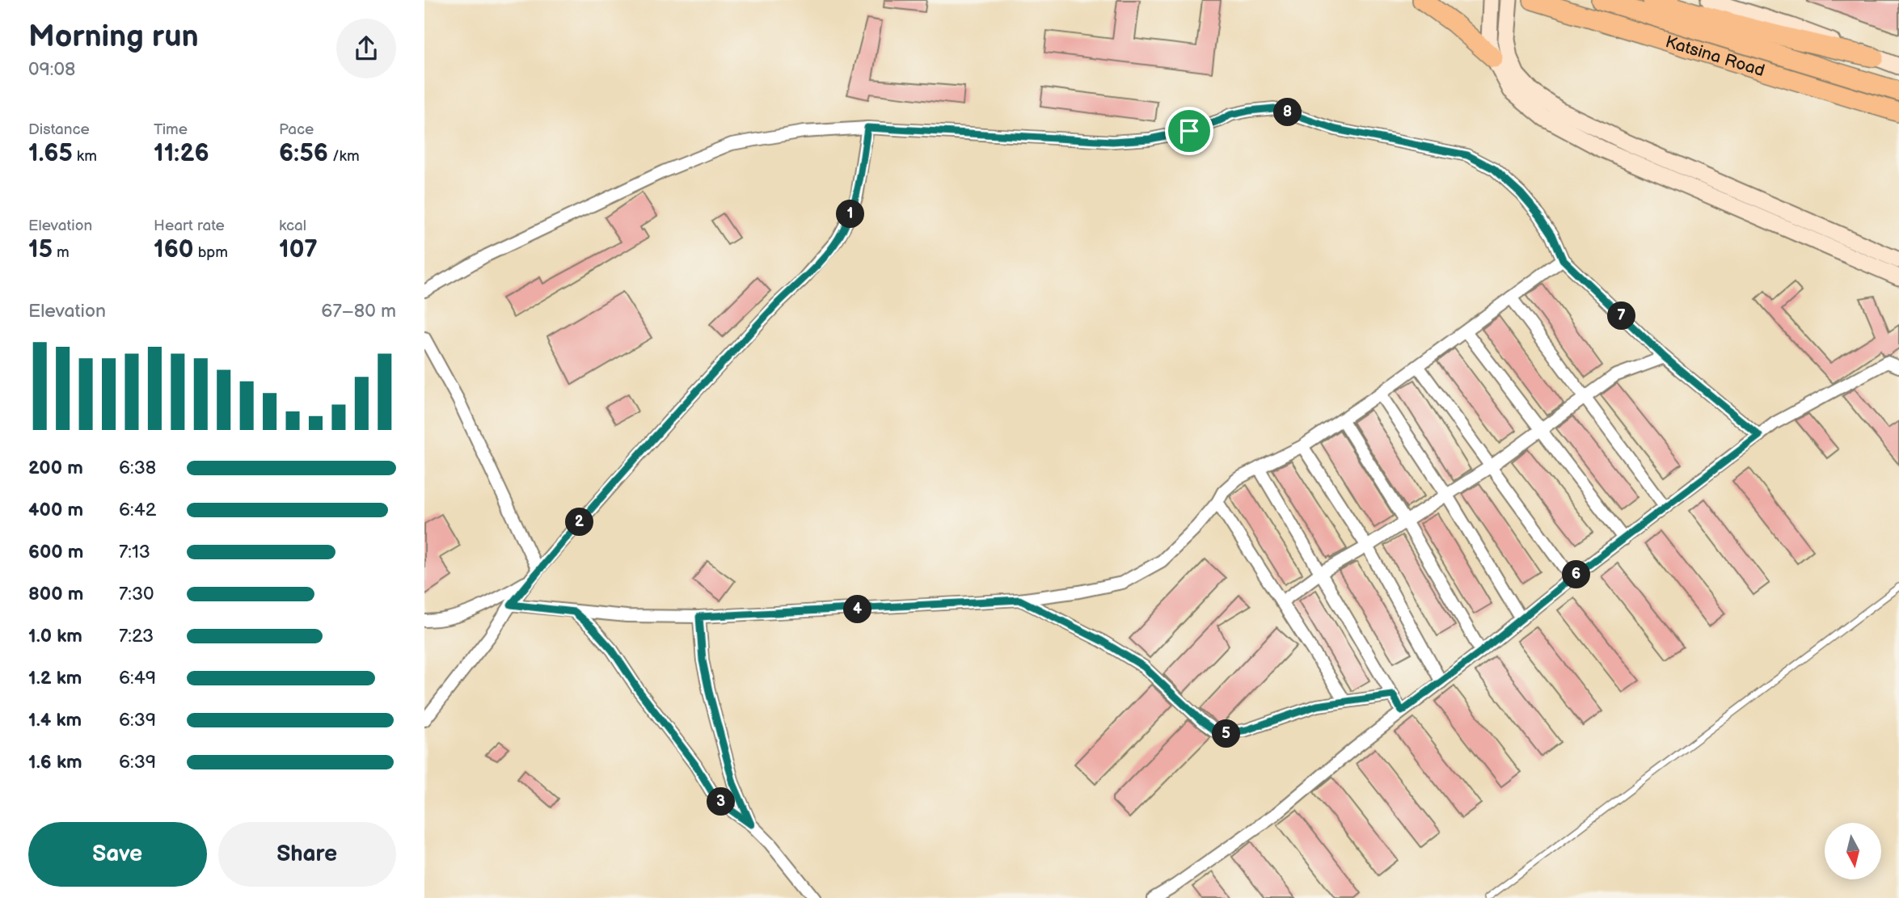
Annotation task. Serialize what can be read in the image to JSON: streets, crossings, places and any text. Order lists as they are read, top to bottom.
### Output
{
  "streets": {
    "highway": ["Katsina Road"]
  },
  "north": "bottom",
  "page": {
    "heading": ["Morning run", "09:08"],
    "stats": [
      ["Distance", "1.65 km"],
      ["Time", "11:26"],
      ["Pace", "6:56 /km"],
      ["Elevation", "15 m"],
      ["Heart rate", "160 bpm"],
      ["kcal", "107"]
    ],
    "pins": [
      "8",
      "1",
      "7",
      "2",
      "6",
      "4",
      "5",
      "3"
    ],
    "chart": ["Elevation", "67–80 m"],
    "list": [
      {
        "name": "200 m",
        "note": "6:38"
      },
      {
        "name": "400 m",
        "note": "6:42"
      },
      {
        "name": "600 m",
        "note": "7:13"
      },
      {
        "name": "800 m",
        "note": "7:30"
      },
      {
        "name": "1.0 km",
        "note": "7:23"
      },
      {
        "name": "1.2 km",
        "note": "6:49"
      },
      {
        "name": "1.4 km",
        "note": "6:39"
      },
      {
        "name": "1.6 km",
        "note": "6:39"
      }
    ],
    "buttons": ["Save", "Share"]
  }
}
